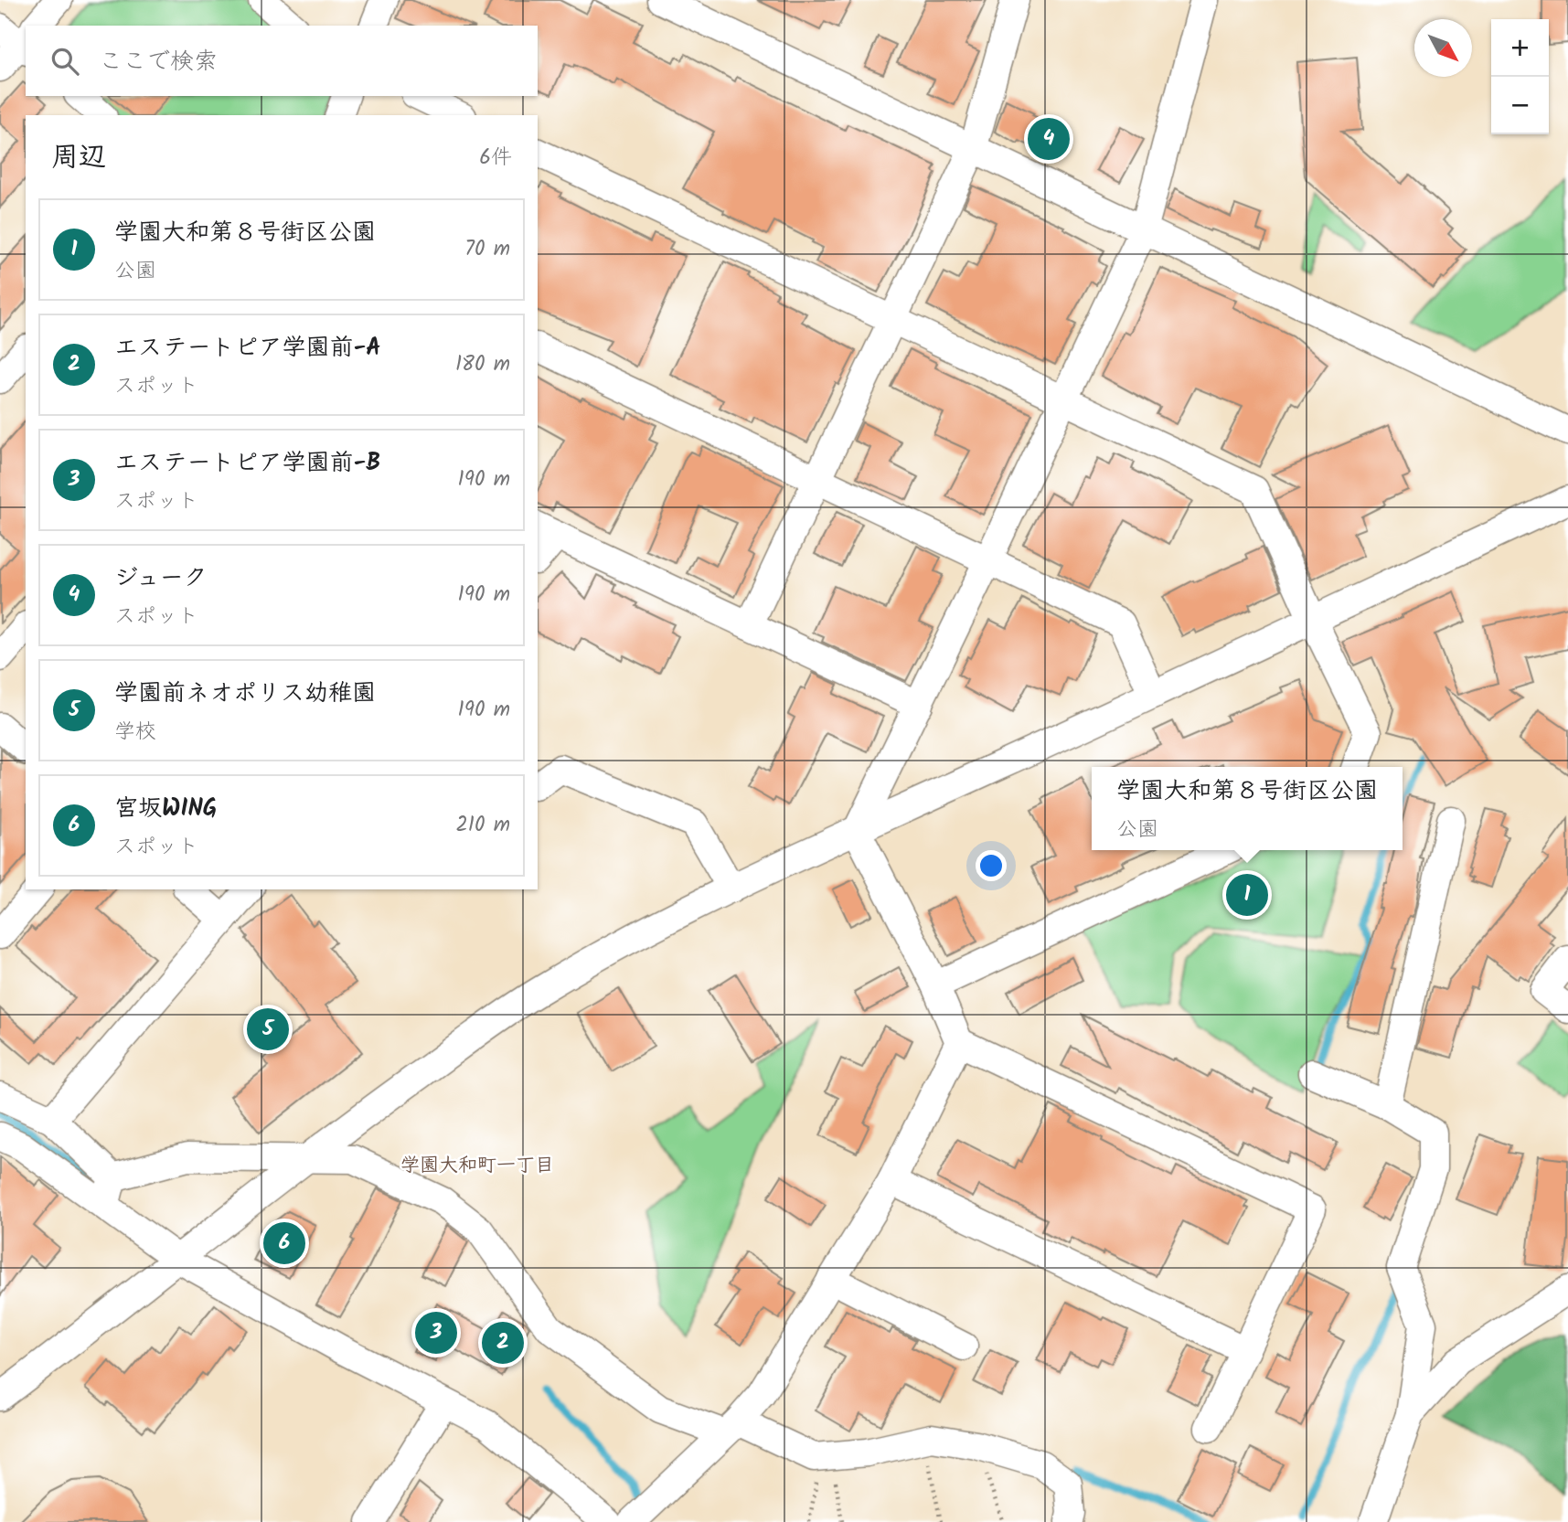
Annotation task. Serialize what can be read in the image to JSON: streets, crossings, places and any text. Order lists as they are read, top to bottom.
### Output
{
  "districts": ["学園大和町一丁目"],
  "north": "bottom right",
  "page": {
    "map_buttons": ["+", "−"],
    "search": "ここで検索",
    "pins": [
      "4",
      "1",
      "5",
      "6",
      "3",
      "2"
    ],
    "heading": ["周辺", "6件"],
    "list": [
      {
        "mark": "1",
        "name": "学園大和第８号街区公園",
        "note": "公園",
        "value": "70 m"
      },
      {
        "mark": "2",
        "name": "エステートピア学園前-A",
        "note": "スポット",
        "value": "180 m"
      },
      {
        "mark": "3",
        "name": "エステートピア学園前-B",
        "note": "スポット",
        "value": "190 m"
      },
      {
        "mark": "4",
        "name": "ジューク",
        "note": "スポット",
        "value": "190 m"
      },
      {
        "mark": "5",
        "name": "学園前ネオポリス幼稚園",
        "note": "学校",
        "value": "190 m"
      },
      {
        "mark": "6",
        "name": "宮坂WING",
        "note": "スポット",
        "value": "210 m"
      }
    ],
    "popup": ["学園大和第８号街区公園", "公園"]
  }
}
